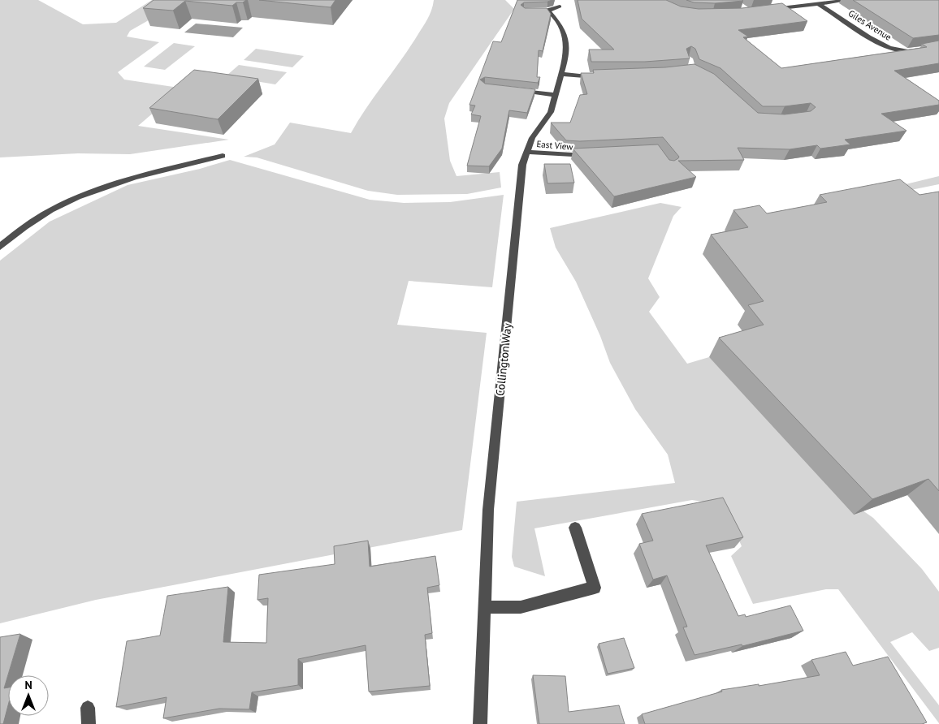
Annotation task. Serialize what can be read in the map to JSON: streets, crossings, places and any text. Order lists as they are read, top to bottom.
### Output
{
  "streets": {
    "street": ["Giles Avenue", "East View", "Collington Way"]
  },
  "crossings": [
    ["East View", "Collington Way"]
  ],
  "north": "top"
}
